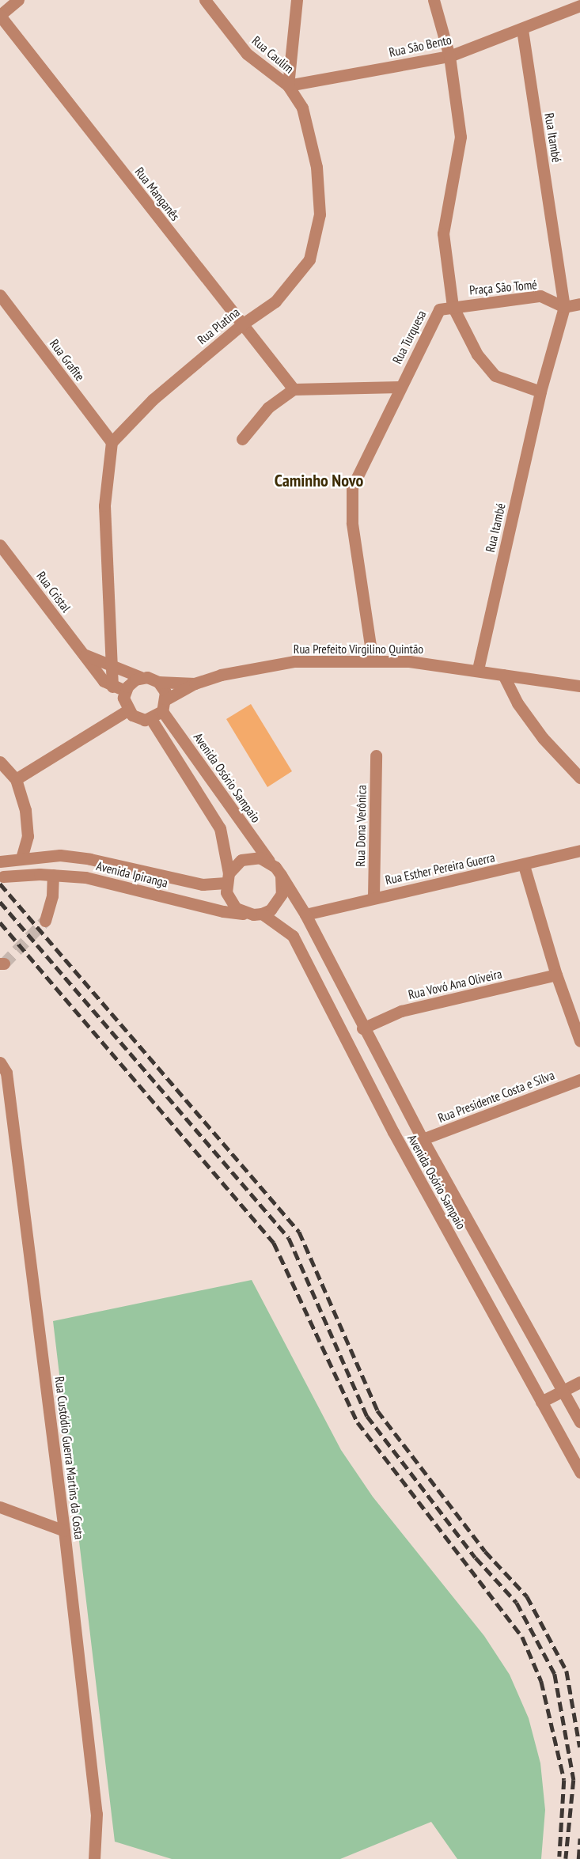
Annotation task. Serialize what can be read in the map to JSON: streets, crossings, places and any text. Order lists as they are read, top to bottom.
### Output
{
  "streets": {
    "street": [
      "Rua São Bento",
      "Rua Caulim",
      "Rua Itambé",
      "Rua Manganês",
      "Praça São Tomé",
      "Rua Platina",
      "Rua Turquesa",
      "Rua Grafite",
      "Rua Cristal",
      "Rua Prefeito Virgilino Quintão",
      "Avenida Osório Sampaio",
      "Rua Dona Verônica",
      "Rua Esther Pereira Guerra",
      "Avenida Ipiranga",
      "Rua Vovó Ana Oliveira",
      "Rua Presidente Costa e Silva",
      "Rua Custódio Guerra Martins da Costa"
    ]
  },
  "crossings": [
    ["Rua São Bento", "Rua Caulim"],
    ["Rua São Bento", "Rua Itambé"],
    ["Rua São Bento", "Rua Platina"],
    ["Rua Caulim", "Rua Platina"],
    ["Rua Itambé", "Praça São Tomé"],
    ["Rua Itambé", "Rua Prefeito Virgilino Quintão"],
    ["Rua Manganês", "Rua Platina"],
    ["Praça São Tomé", "Rua Turquesa"],
    ["Rua Platina", "Rua Grafite"],
    ["Rua Turquesa", "Rua Prefeito Virgilino Quintão"],
    ["Rua Prefeito Virgilino Quintão", "Avenida Osório Sampaio"],
    ["Avenida Osório Sampaio", "Rua Esther Pereira Guerra"],
    ["Avenida Osório Sampaio", "Avenida Ipiranga"],
    ["Avenida Osório Sampaio", "Rua Vovó Ana Oliveira"],
    ["Avenida Osório Sampaio", "Rua Presidente Costa e Silva"],
    ["Rua Dona Verônica", "Rua Esther Pereira Guerra"]
  ],
  "districts": ["Caminho Novo"]
}
